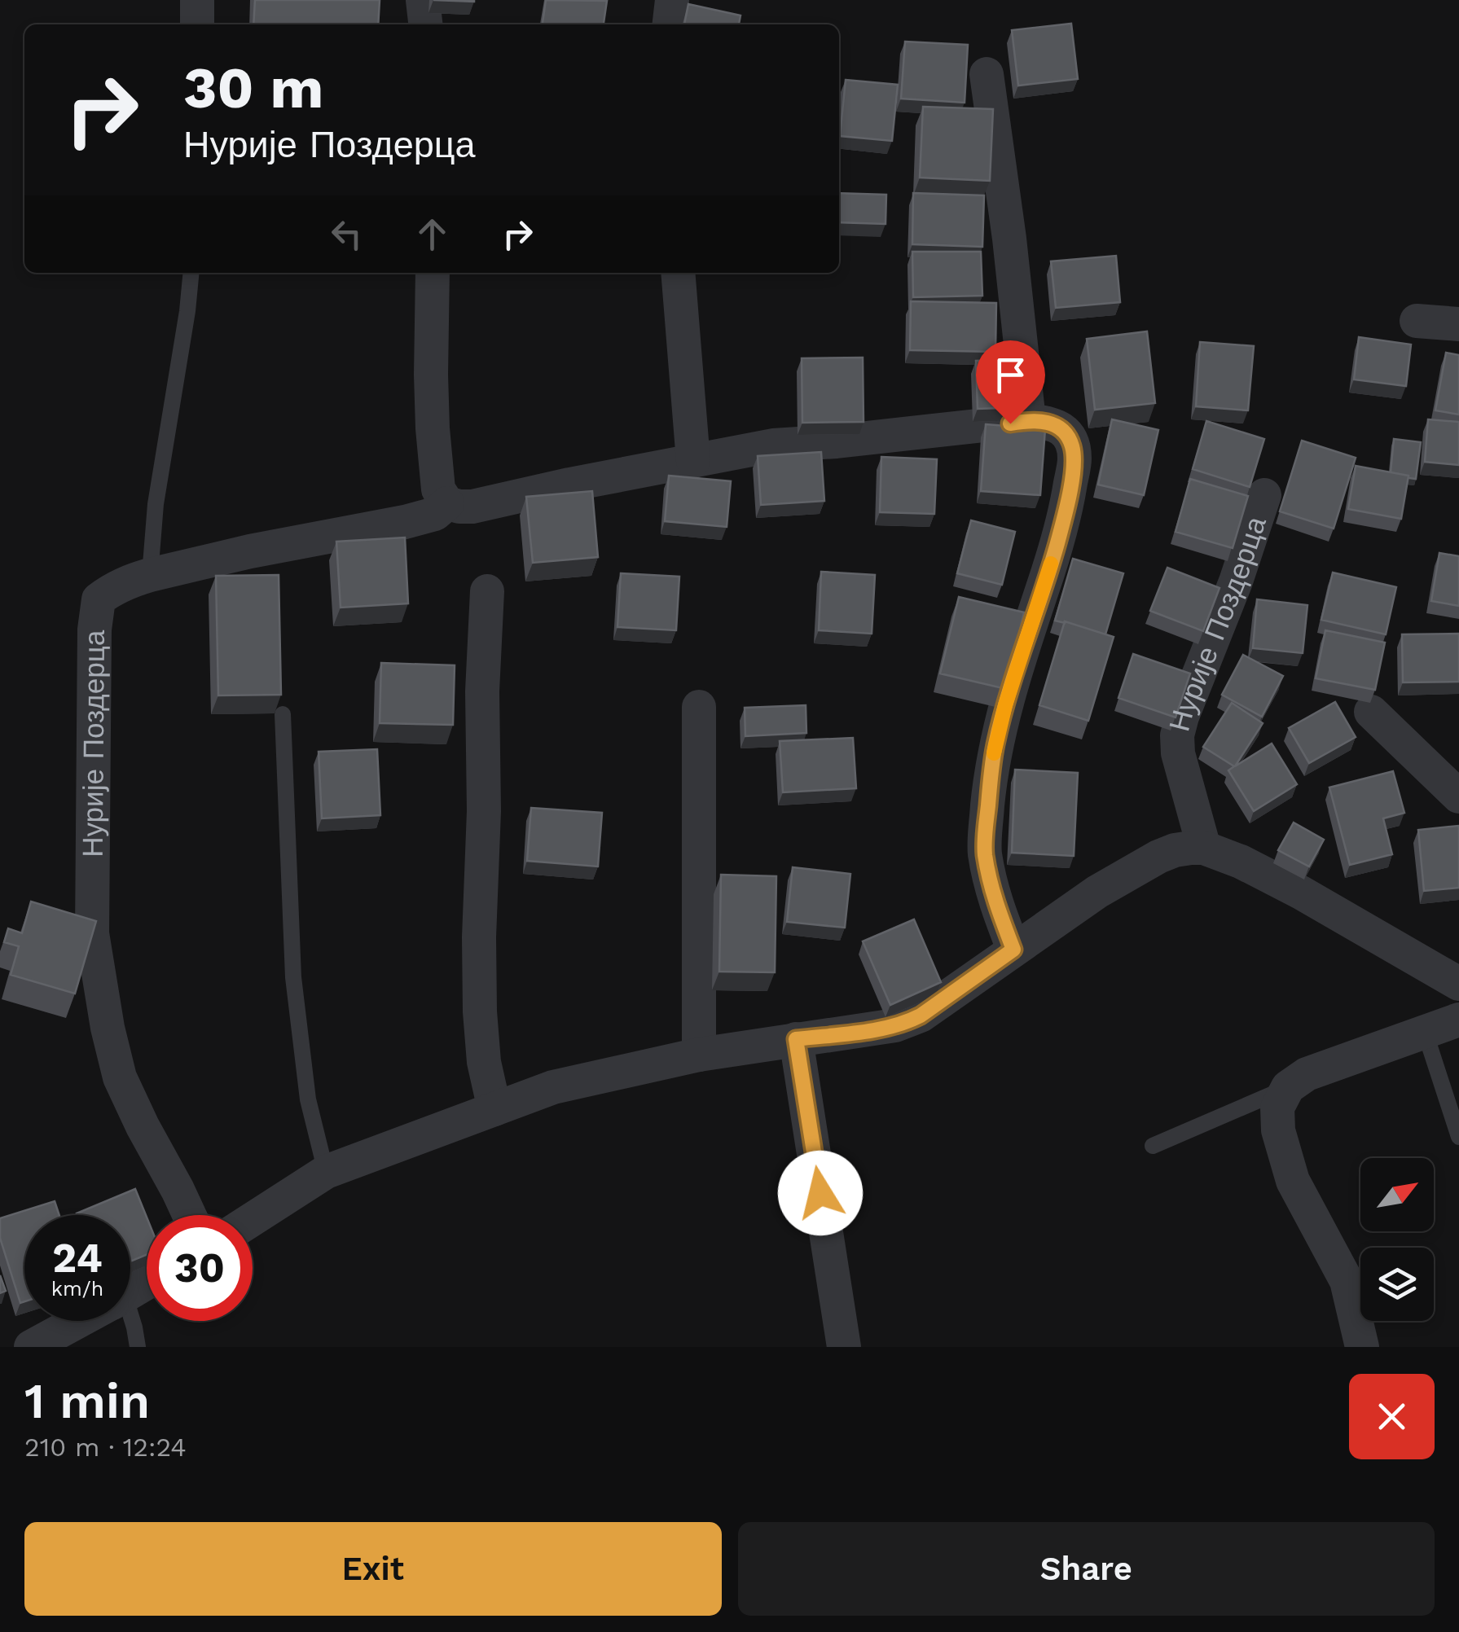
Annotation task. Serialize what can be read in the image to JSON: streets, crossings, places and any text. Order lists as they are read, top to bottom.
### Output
{
  "streets": {
    "street": ["Нурије Поздерца"]
  },
  "north": "top right",
  "page": {
    "turn": ["30 m", "Нурије Поздерца"],
    "speed": "24 km/h",
    "limit": "30",
    "heading": ["1 min", "210 m · 12:24"],
    "buttons": ["Exit", "Share"]
  }
}
